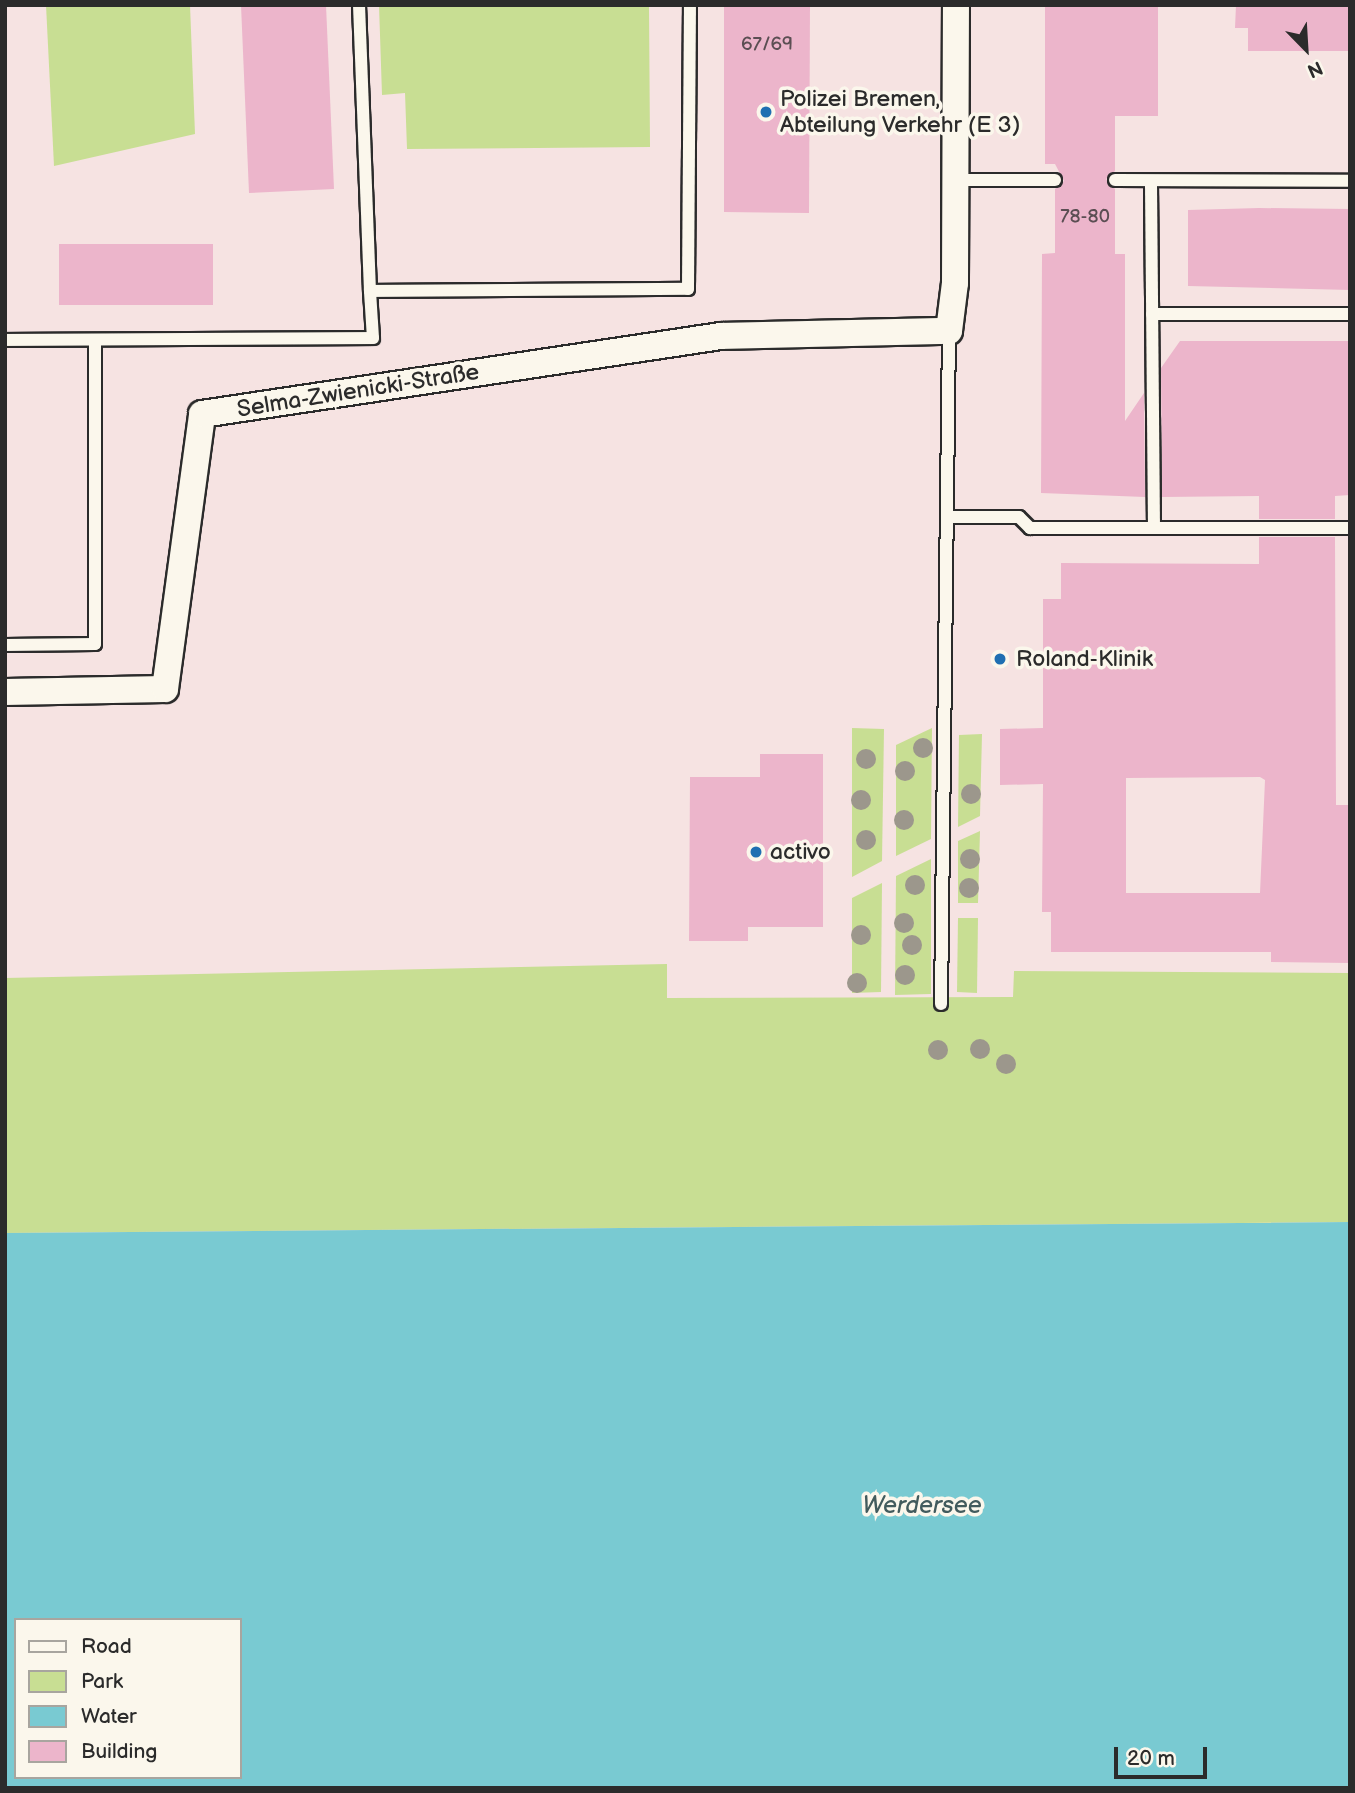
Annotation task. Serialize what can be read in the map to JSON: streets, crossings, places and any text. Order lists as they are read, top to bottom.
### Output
{
  "streets": {
    "street": ["Selma-Zwienicki-Straße"]
  },
  "water": ["Werdersee"],
  "places": ["Polizei Bremen, Abteilung Verkehr (E 3)", "Roland-Klinik", "activo"],
  "house_numbers": ["67/69", "78-80"],
  "legend": [
    "Road",
    "Park",
    "Water",
    "Building"
  ],
  "scale_bar": "20 m",
  "north": "bottom right"
}
